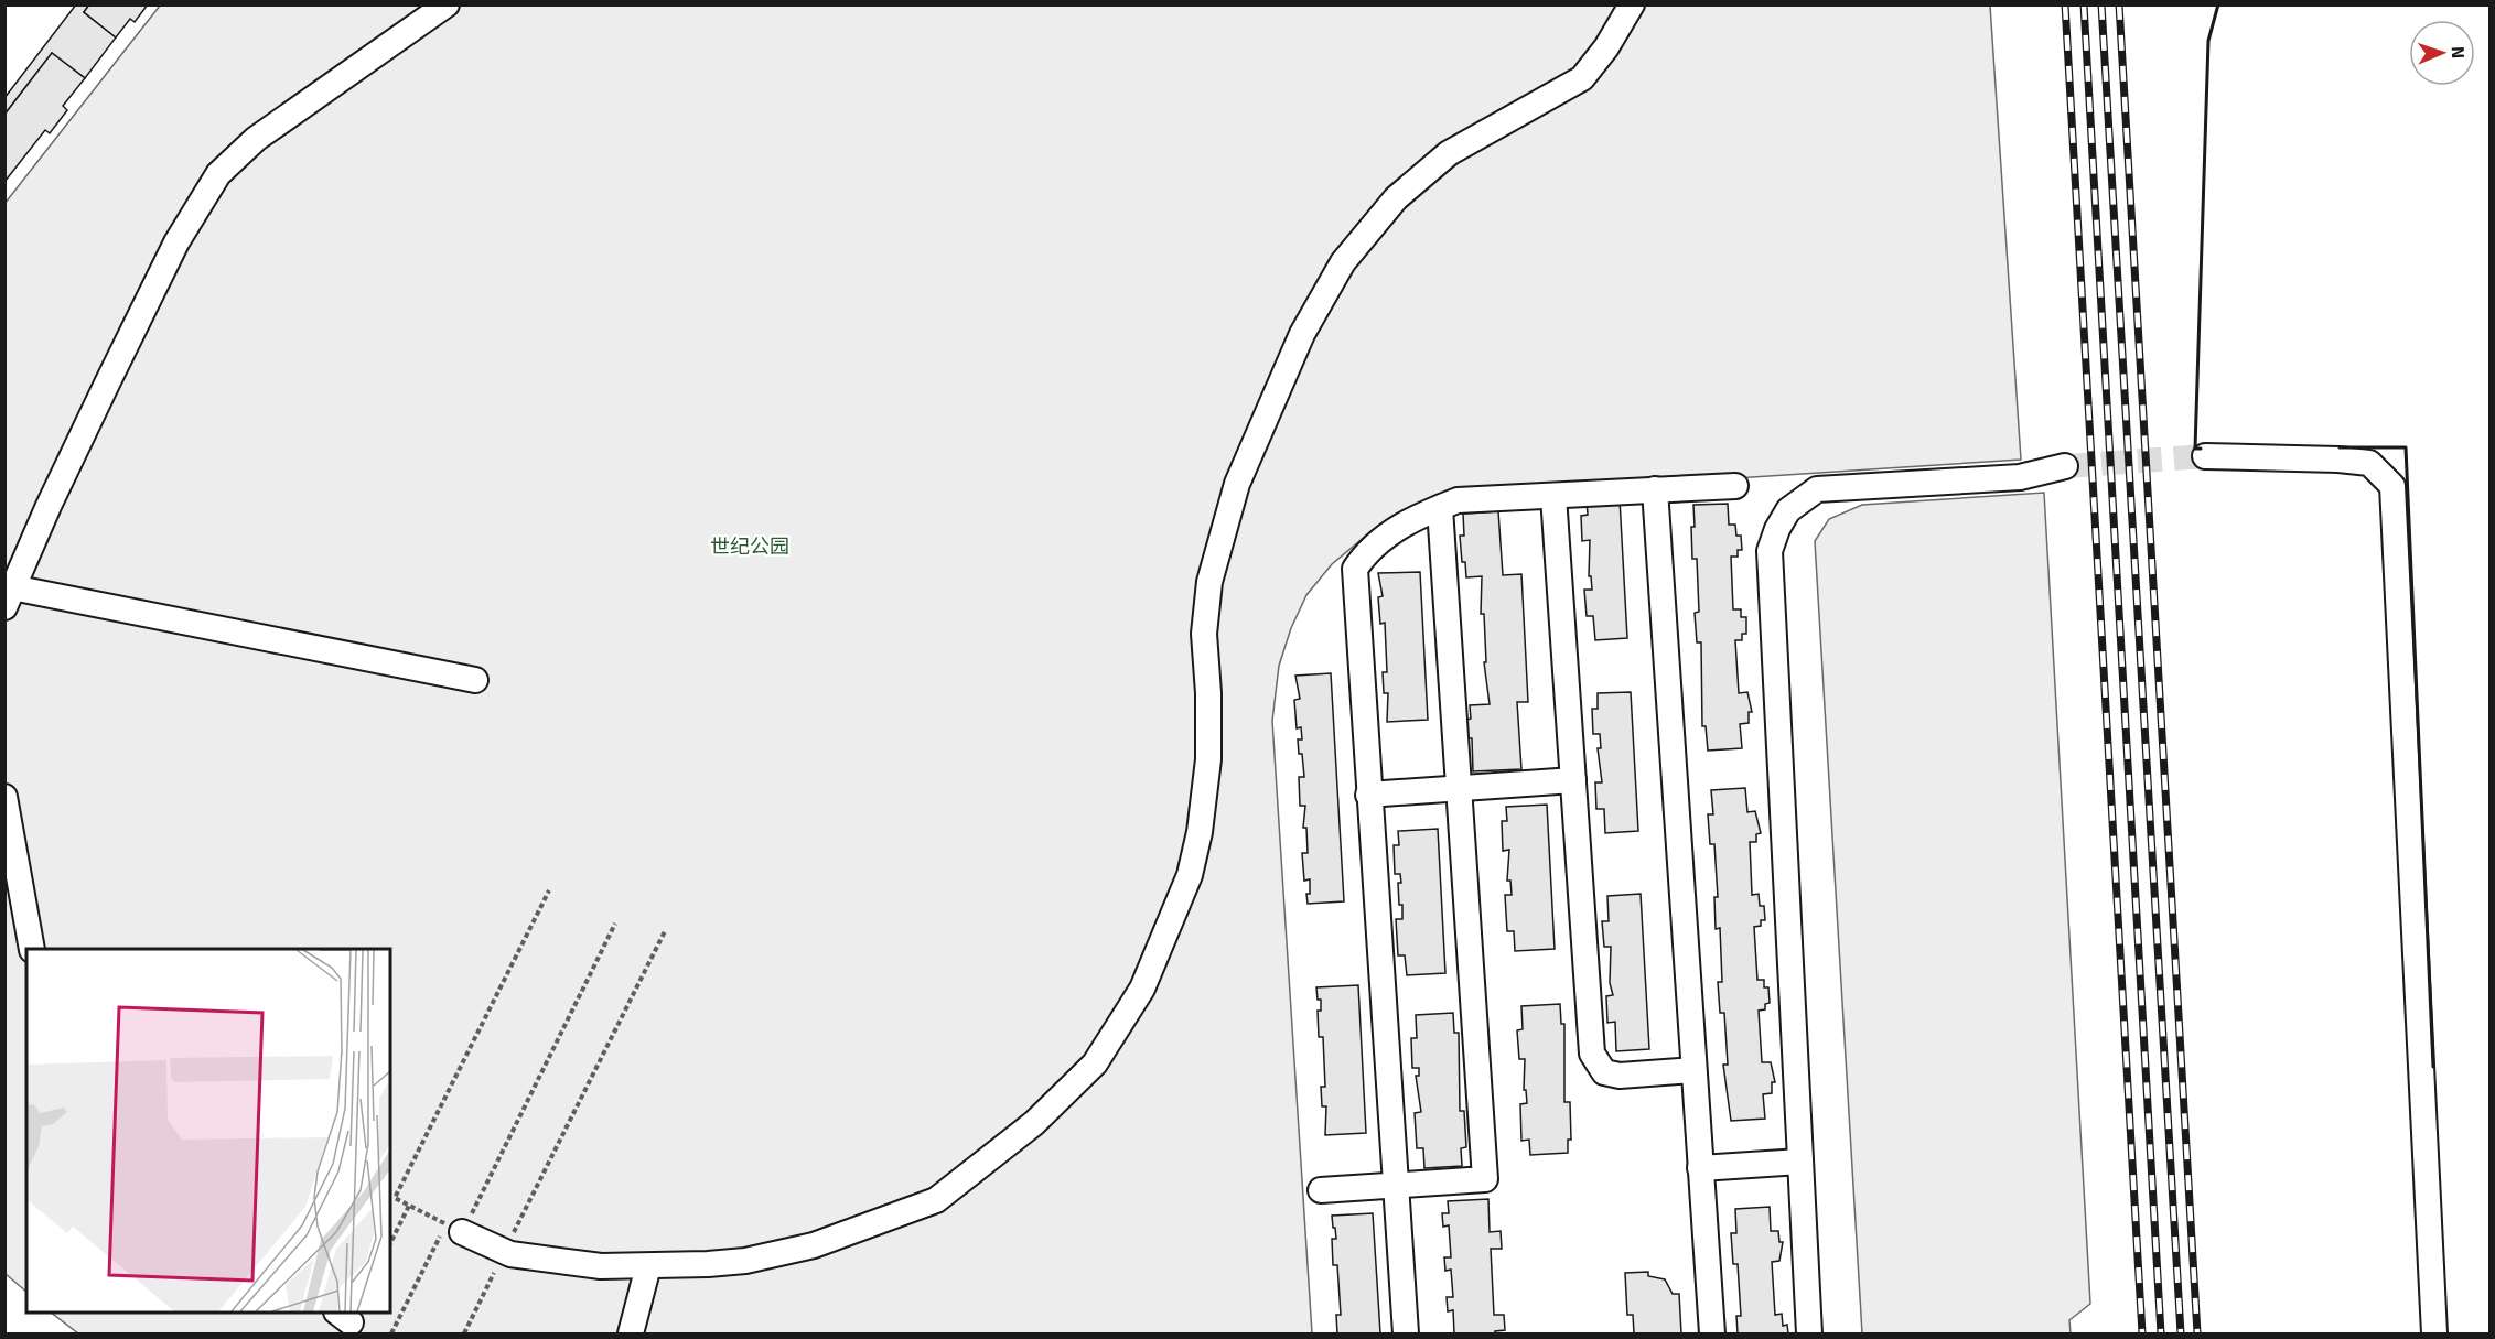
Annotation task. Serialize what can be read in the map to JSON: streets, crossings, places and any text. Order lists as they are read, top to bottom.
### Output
{
  "parks": ["世纪公园"],
  "north": "right"
}
